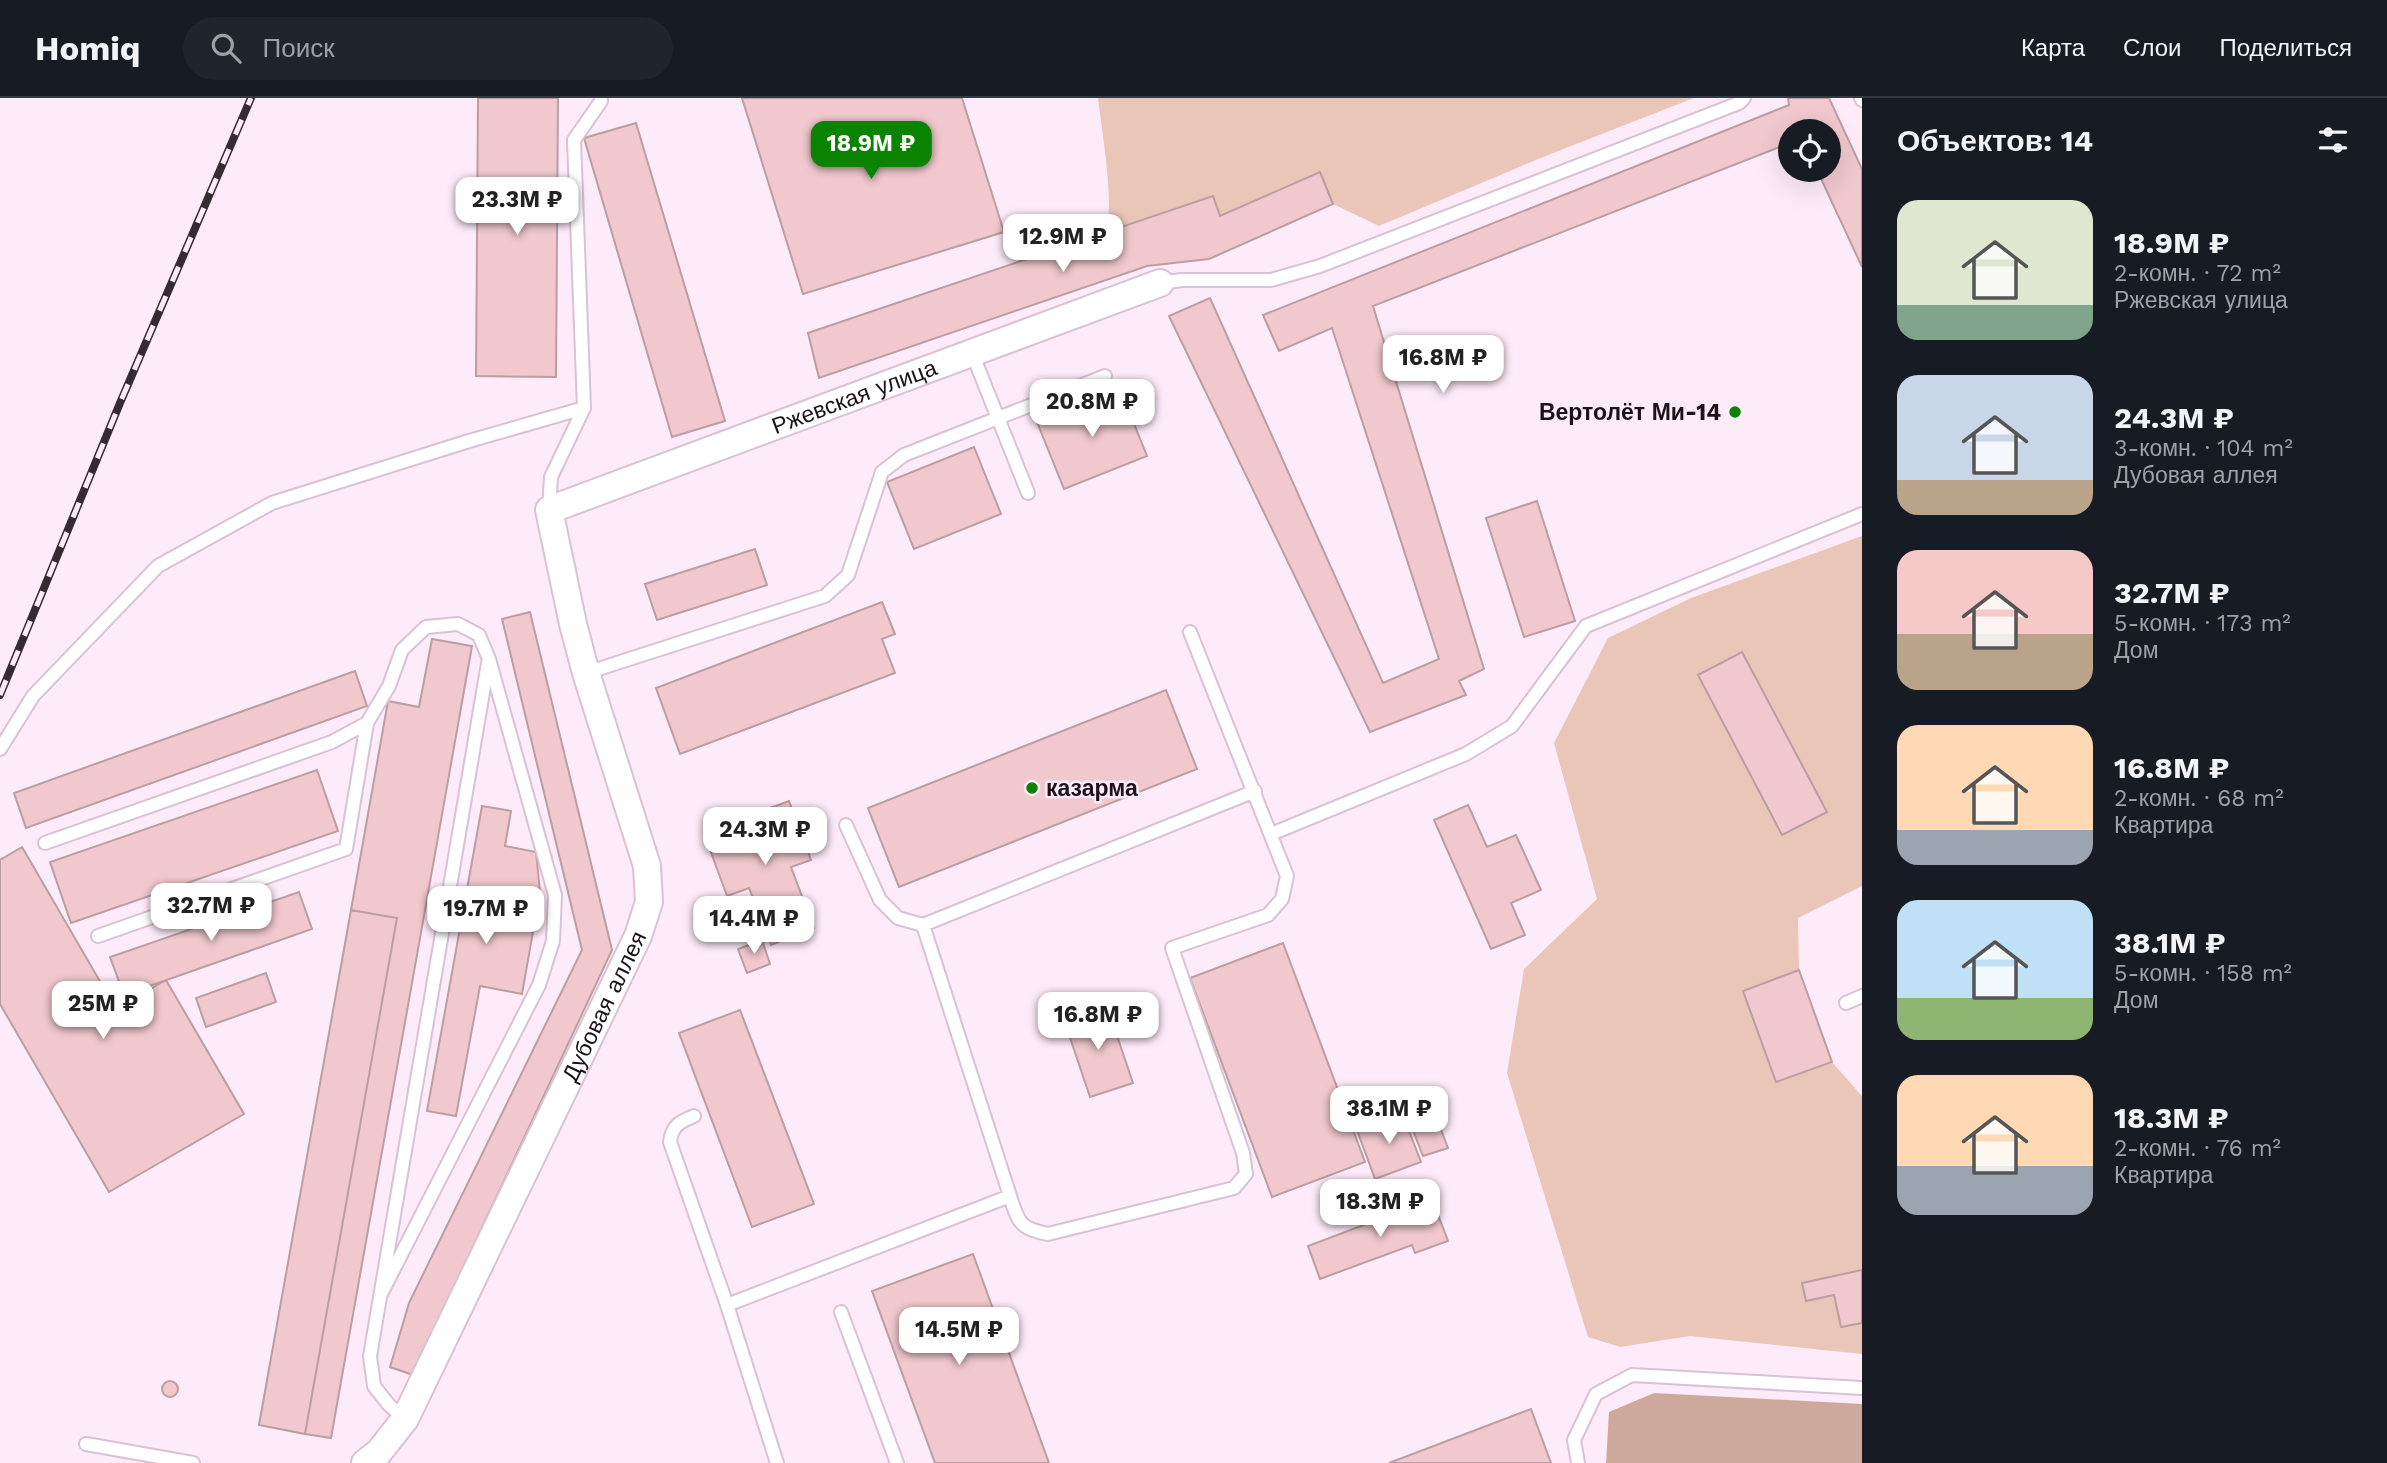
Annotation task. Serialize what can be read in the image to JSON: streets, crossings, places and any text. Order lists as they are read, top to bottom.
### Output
{
  "streets": {
    "street": ["Ржевская улица", "Дубовая аллея"]
  },
  "crossings": [
    ["Ржевская улица", "Дубовая аллея"]
  ],
  "places": ["Вертолёт Ми-14", "казарма"],
  "page": {
    "header": "Homiq",
    "search": "Поиск",
    "nav": ["Карта", "Слои", "Поделиться"],
    "heading": "Объектов: 14",
    "price": [
      "18.9M ₽",
      "23.3M ₽",
      "12.9M ₽",
      "16.8M ₽",
      "20.8M ₽",
      "24.3M ₽",
      "32.7M ₽",
      "19.7M ₽",
      "14.4M ₽",
      "25M ₽",
      "16.8M ₽",
      "38.1M ₽",
      "18.3M ₽",
      "14.5M ₽"
    ],
    "list": [
      {
        "name": "18.9M ₽",
        "note": "2-комн. · 72 m² · Ржевская улица"
      },
      {
        "name": "24.3M ₽",
        "note": "3-комн. · 104 m² · Дубовая аллея"
      },
      {
        "name": "32.7M ₽",
        "note": "5-комн. · 173 m² · Дом"
      },
      {
        "name": "16.8M ₽",
        "note": "2-комн. · 68 m² · Квартира"
      },
      {
        "name": "38.1M ₽",
        "note": "5-комн. · 158 m² · Дом"
      },
      {
        "name": "18.3M ₽",
        "note": "2-комн. · 76 m² · Квартира"
      }
    ]
  }
}
